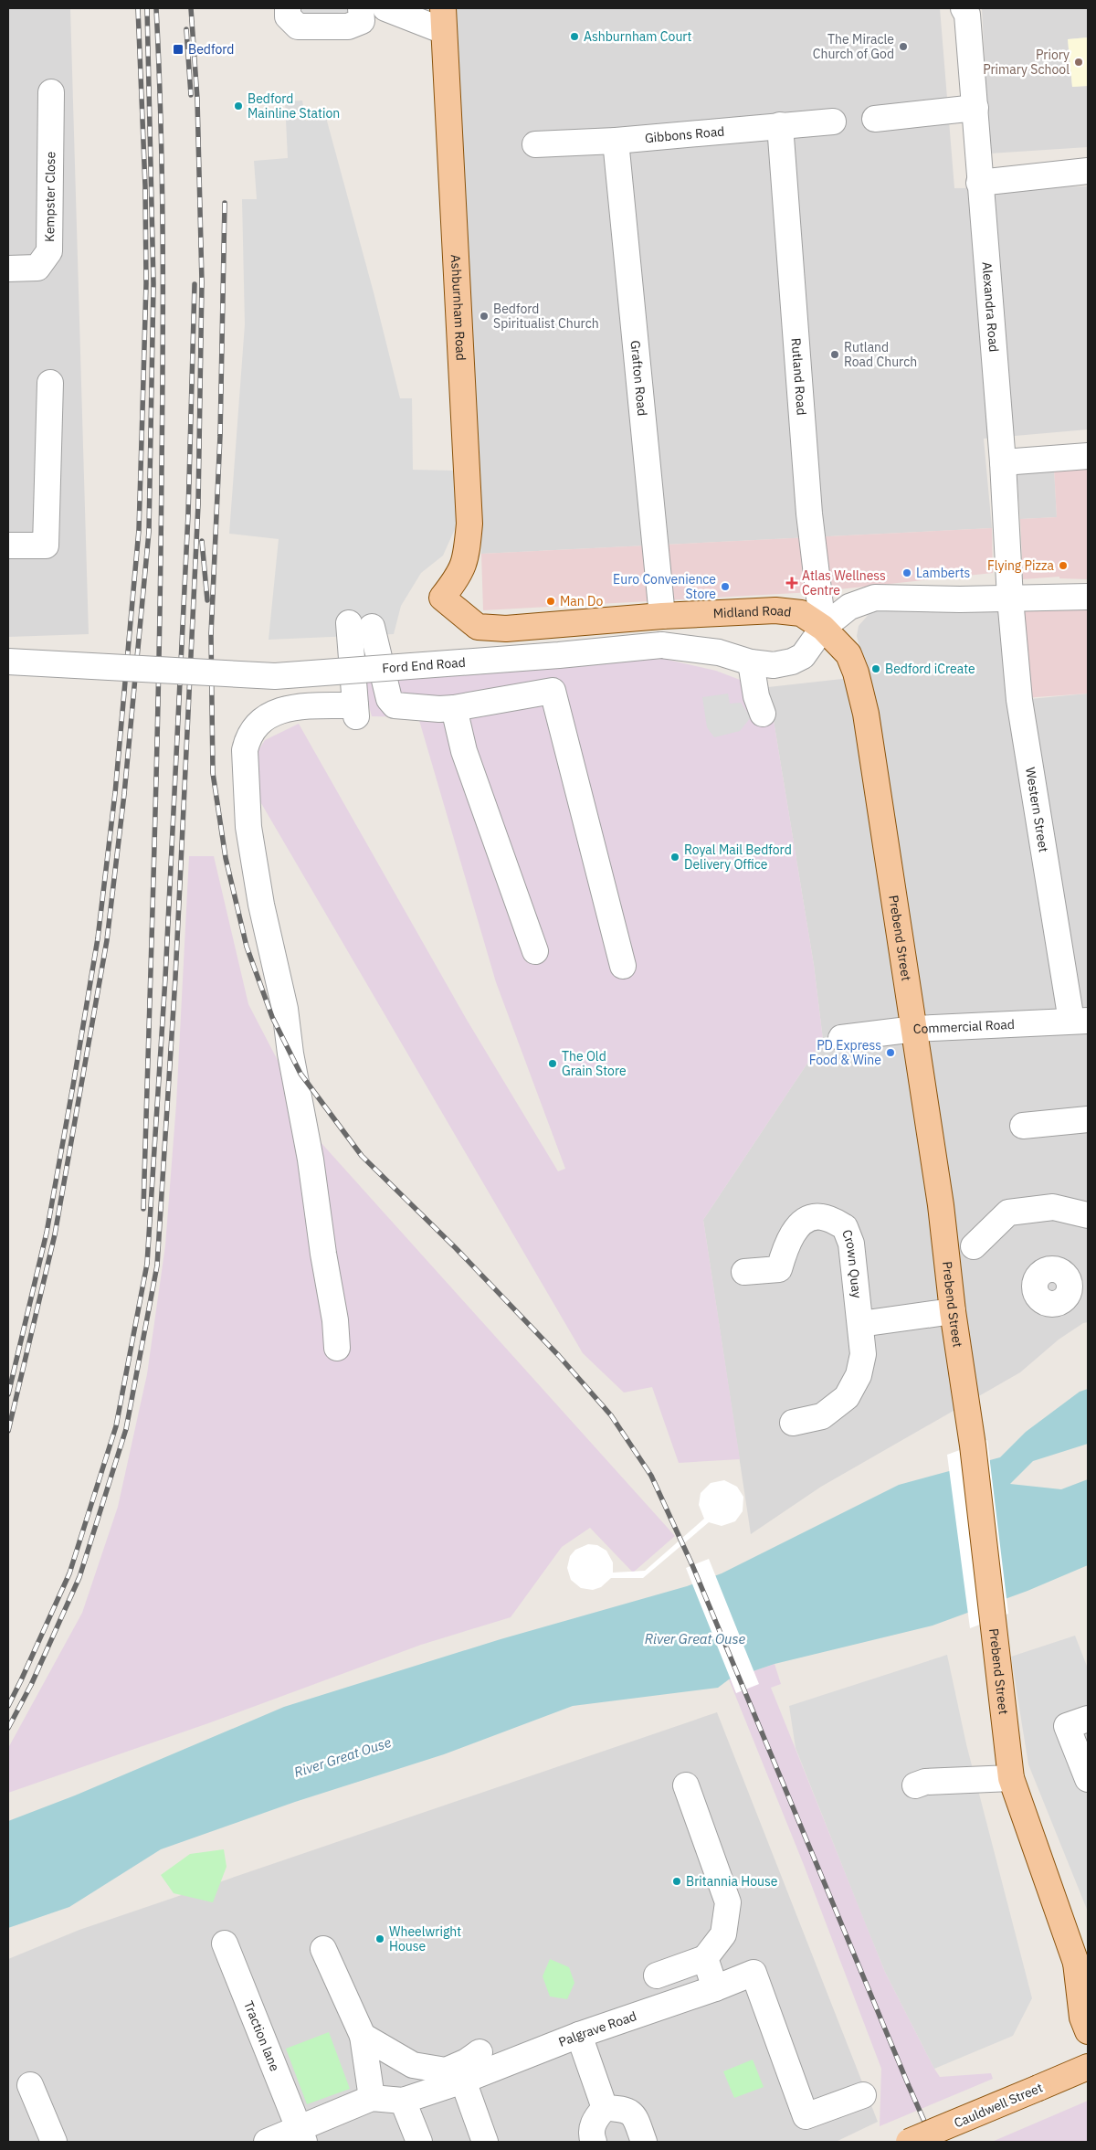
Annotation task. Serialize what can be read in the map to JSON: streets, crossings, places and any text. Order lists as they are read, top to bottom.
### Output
{
  "streets": {
    "main road": [
      "Ashburnham Road",
      "Midland Road",
      "Prebend Street",
      "Cauldwell Street"
    ],
    "street": [
      "Gibbons Road",
      "Kempster Close",
      "Alexandra Road",
      "Rutland Road",
      "Grafton Road",
      "Ford End Road",
      "Western Street",
      "Commercial Road",
      "Crown Quay",
      "Palgrave Road",
      "Traction lane"
    ]
  },
  "crossings": [
    ["Gibbons Road", "Rutland Road"],
    ["Gibbons Road", "Grafton Road"],
    ["Ashburnham Road", "Midland Road"],
    ["Alexandra Road", "Western Street"],
    ["Rutland Road", "Midland Road"],
    ["Rutland Road", "Ford End Road"],
    ["Rutland Road", "Prebend Street"],
    ["Grafton Road", "Midland Road"],
    ["Midland Road", "Ford End Road"],
    ["Midland Road", "Prebend Street"],
    ["Ford End Road", "Prebend Street"],
    ["Western Street", "Commercial Road"],
    ["Prebend Street", "Commercial Road"],
    ["Palgrave Road", "Traction lane"]
  ],
  "water": ["River Great Ouse"],
  "places": {
    "other": [
      "Ashburnham Court",
      "The Miracle Church of God",
      "Priory Primary School",
      "Bedford Mainline Station",
      "Bedford Spiritualist Church",
      "Rutland Road Church",
      "Flying Pizza",
      "Lamberts",
      "Euro Convenience Store",
      "Man Do",
      "Bedford iCreate",
      "Royal Mail Bedford Delivery Office",
      "PD Express Food & Wine",
      "The Old Grain Store",
      "Britannia House",
      "Wheelwright House"
    ],
    "transit": ["Bedford"],
    "health": ["Atlas Wellness Centre"]
  }
}
